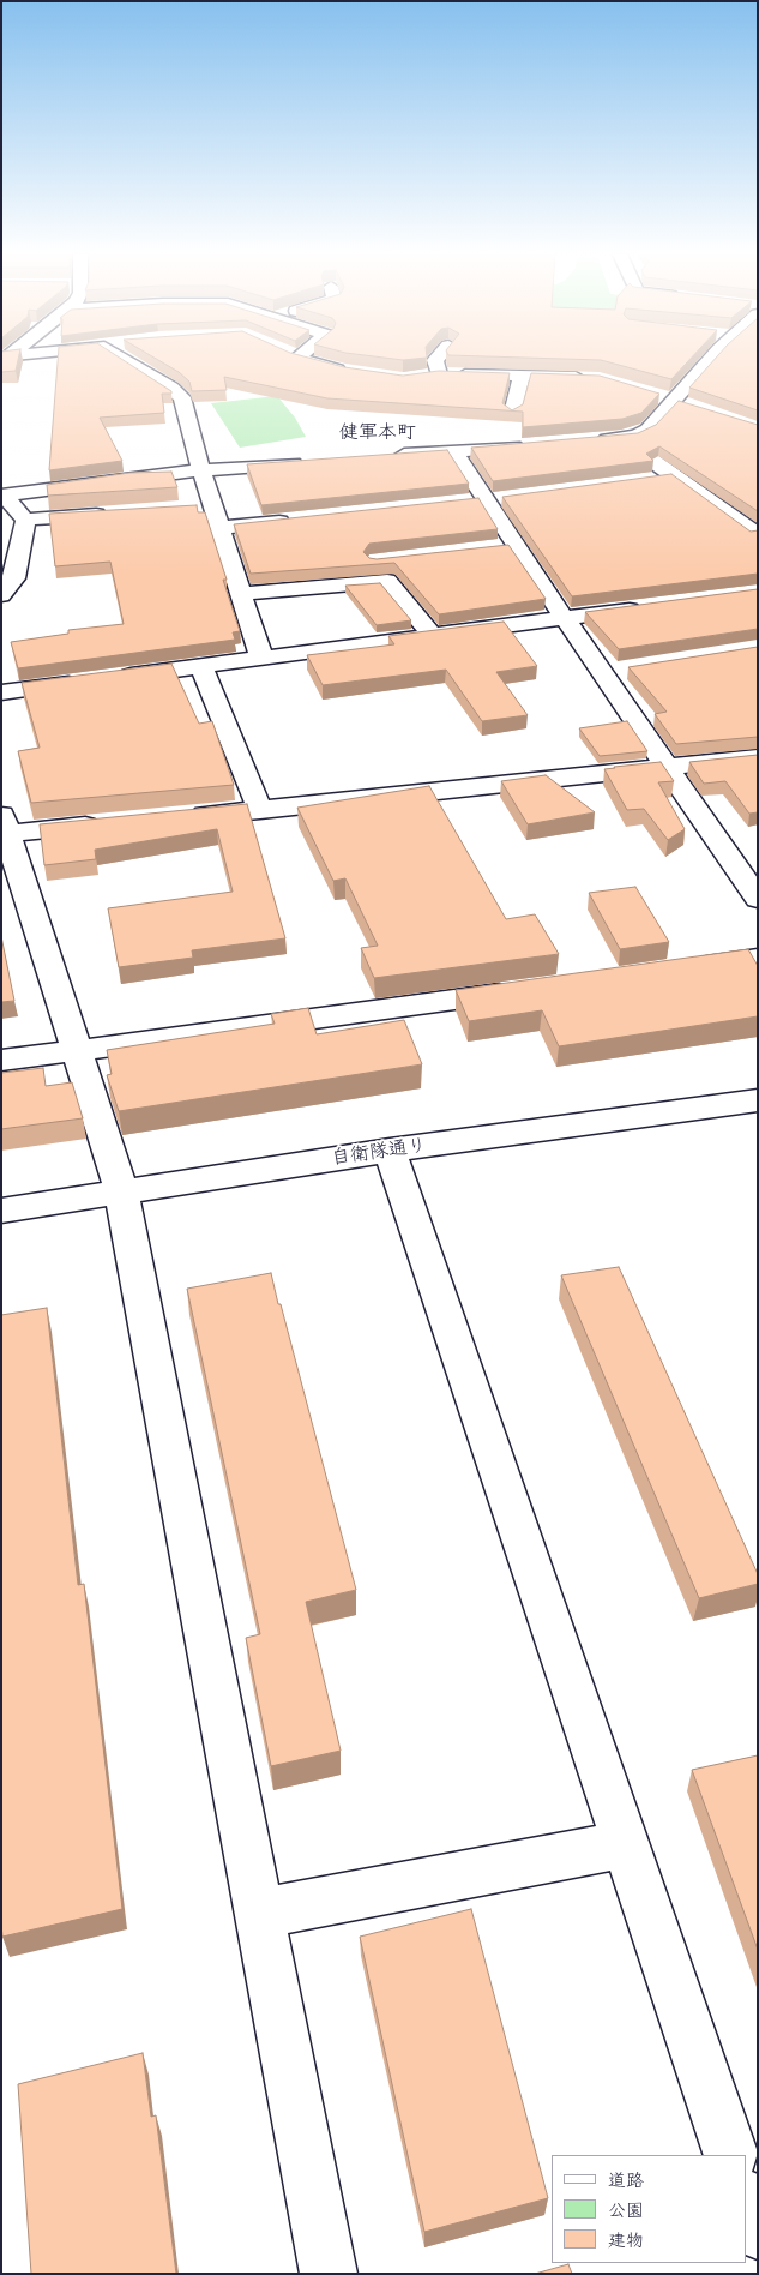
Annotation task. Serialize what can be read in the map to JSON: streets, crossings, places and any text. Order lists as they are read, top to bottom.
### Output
{
  "streets": {
    "street": ["自衛隊通り"]
  },
  "districts": ["健軍本町"],
  "legend": ["道路", "公園", "建物"]
}
